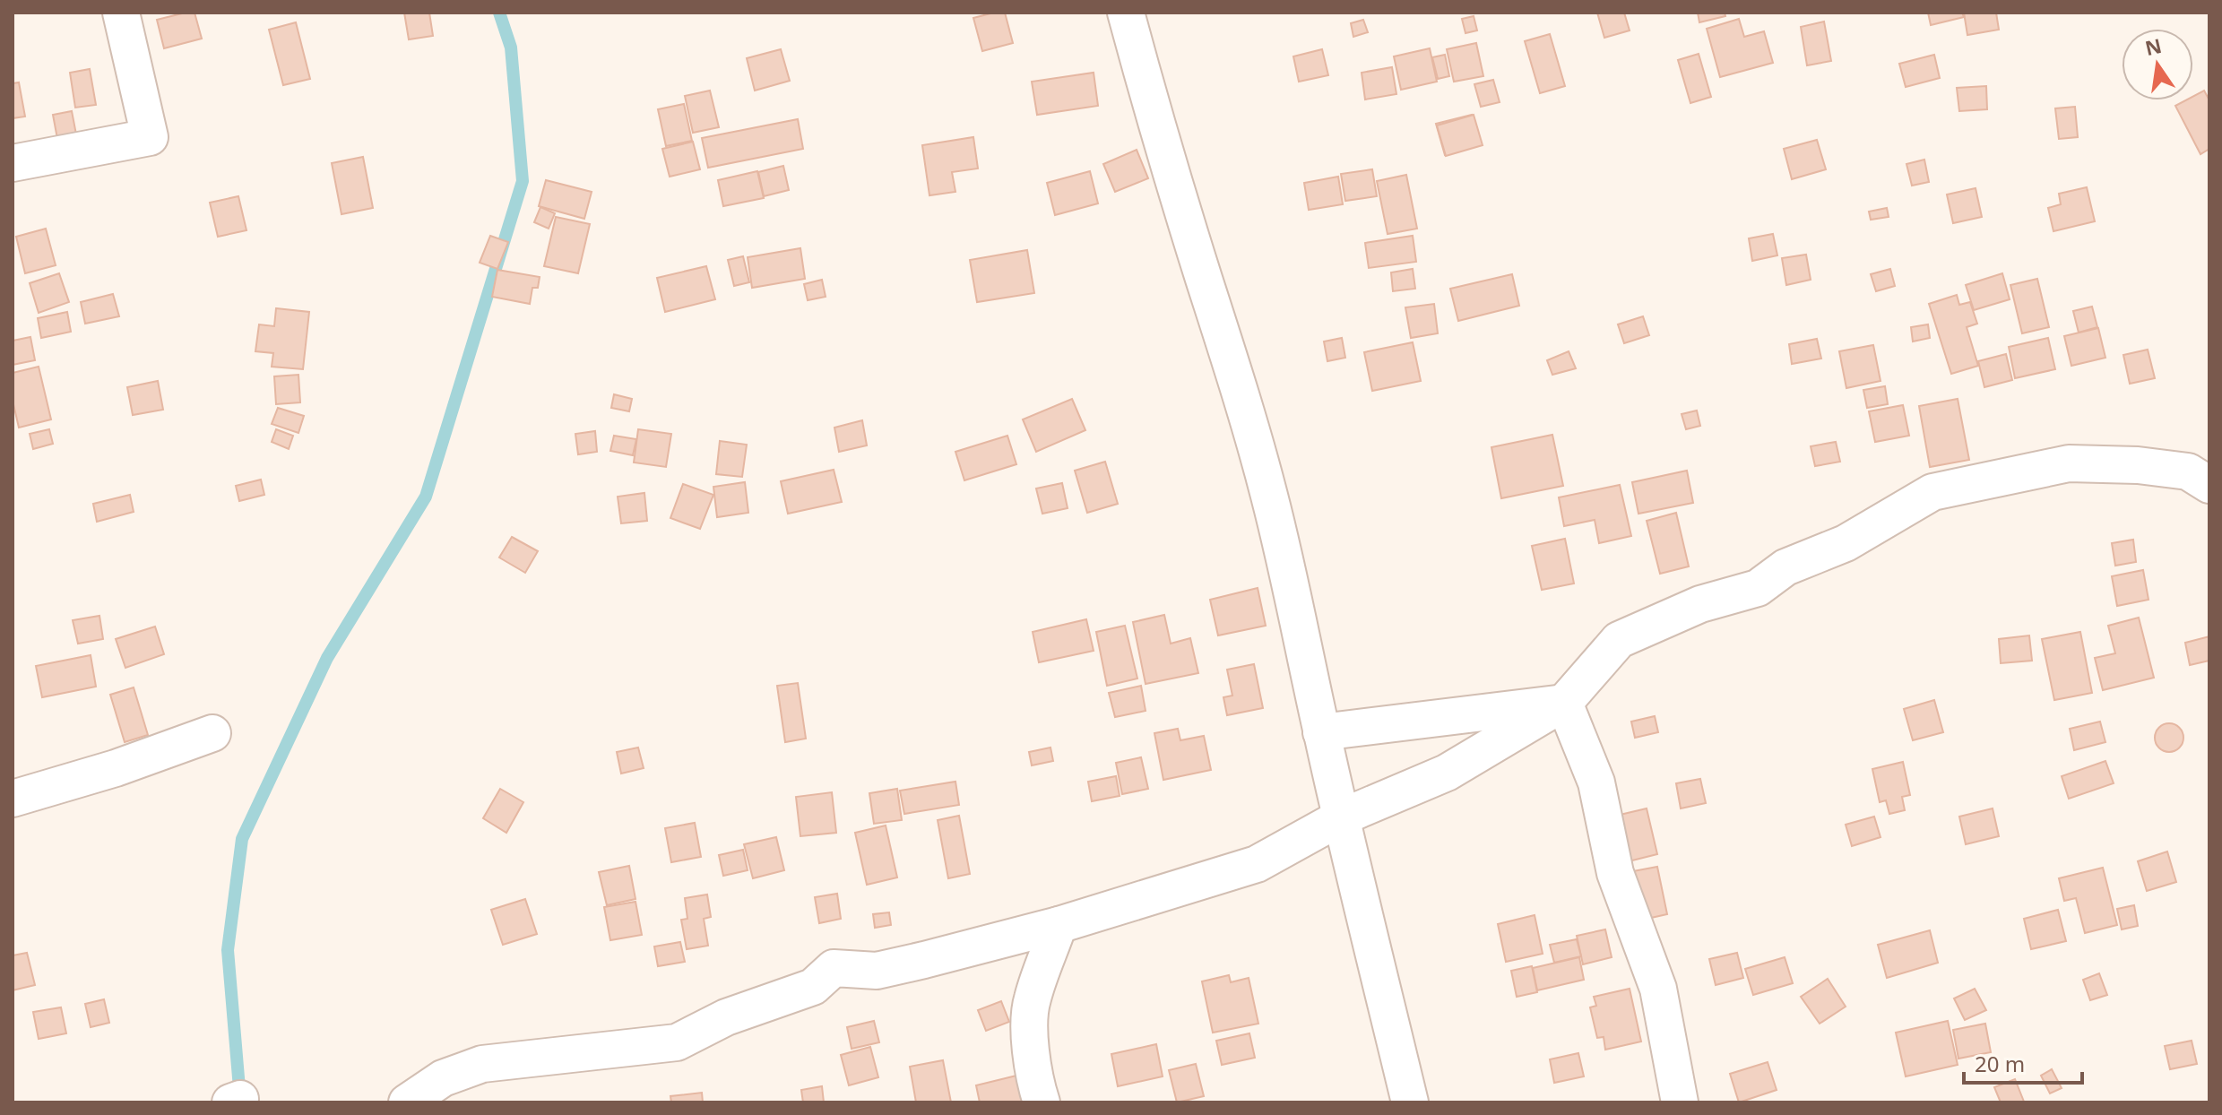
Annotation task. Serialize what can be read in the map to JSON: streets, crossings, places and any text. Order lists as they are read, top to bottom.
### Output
{
  "scale_bar": "20 m",
  "north": "top"
}
